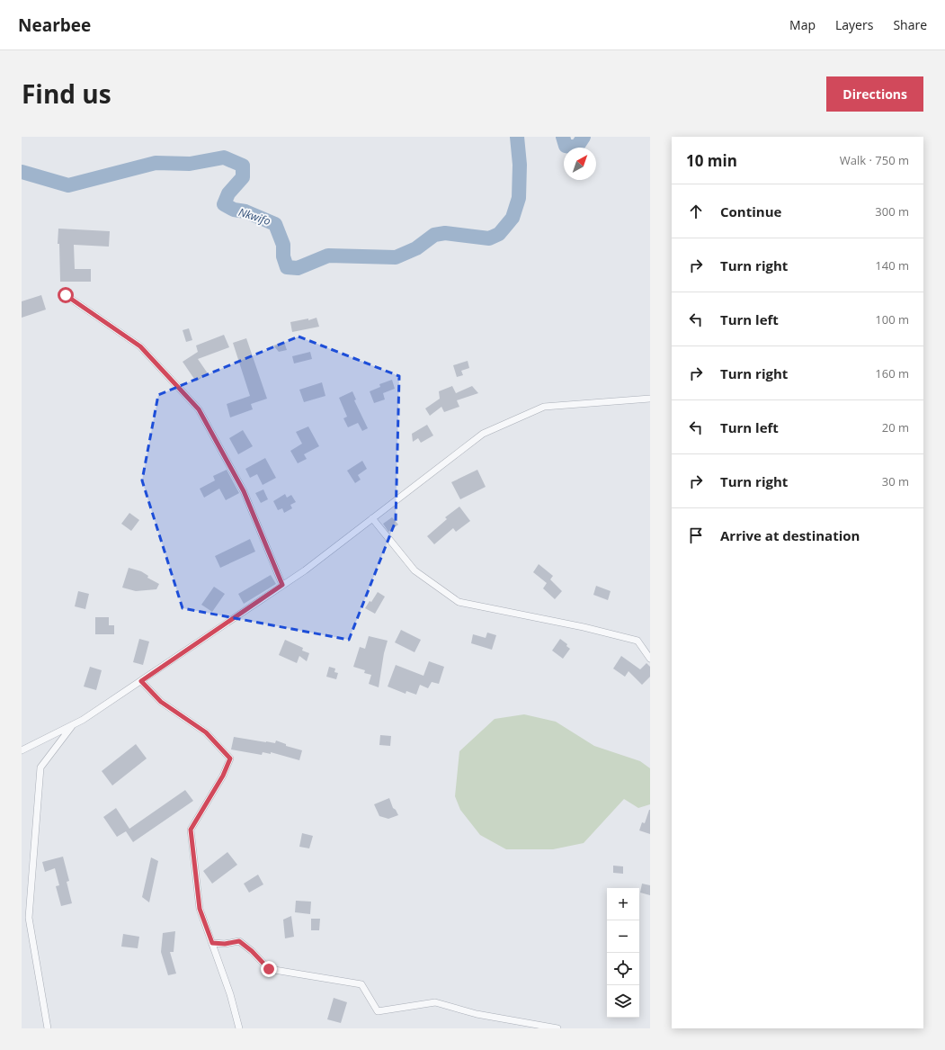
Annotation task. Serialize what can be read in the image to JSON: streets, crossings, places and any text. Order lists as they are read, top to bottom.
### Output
{
  "water": ["Nkwifo"],
  "north": "top right",
  "page": {
    "header": "Nearbee",
    "nav": ["Map", "Layers", "Share"],
    "title": "Find us",
    "buttons": "Directions",
    "heading": ["10 min", "Walk · 750 m"],
    "list": [
      ["Continue", "300 m"],
      ["Turn right", "140 m"],
      ["Turn left", "100 m"],
      ["Turn right", "160 m"],
      ["Turn left", "20 m"],
      ["Turn right", "30 m"],
      "Arrive at destination"
    ],
    "map_buttons": ["+", "−"]
  }
}
